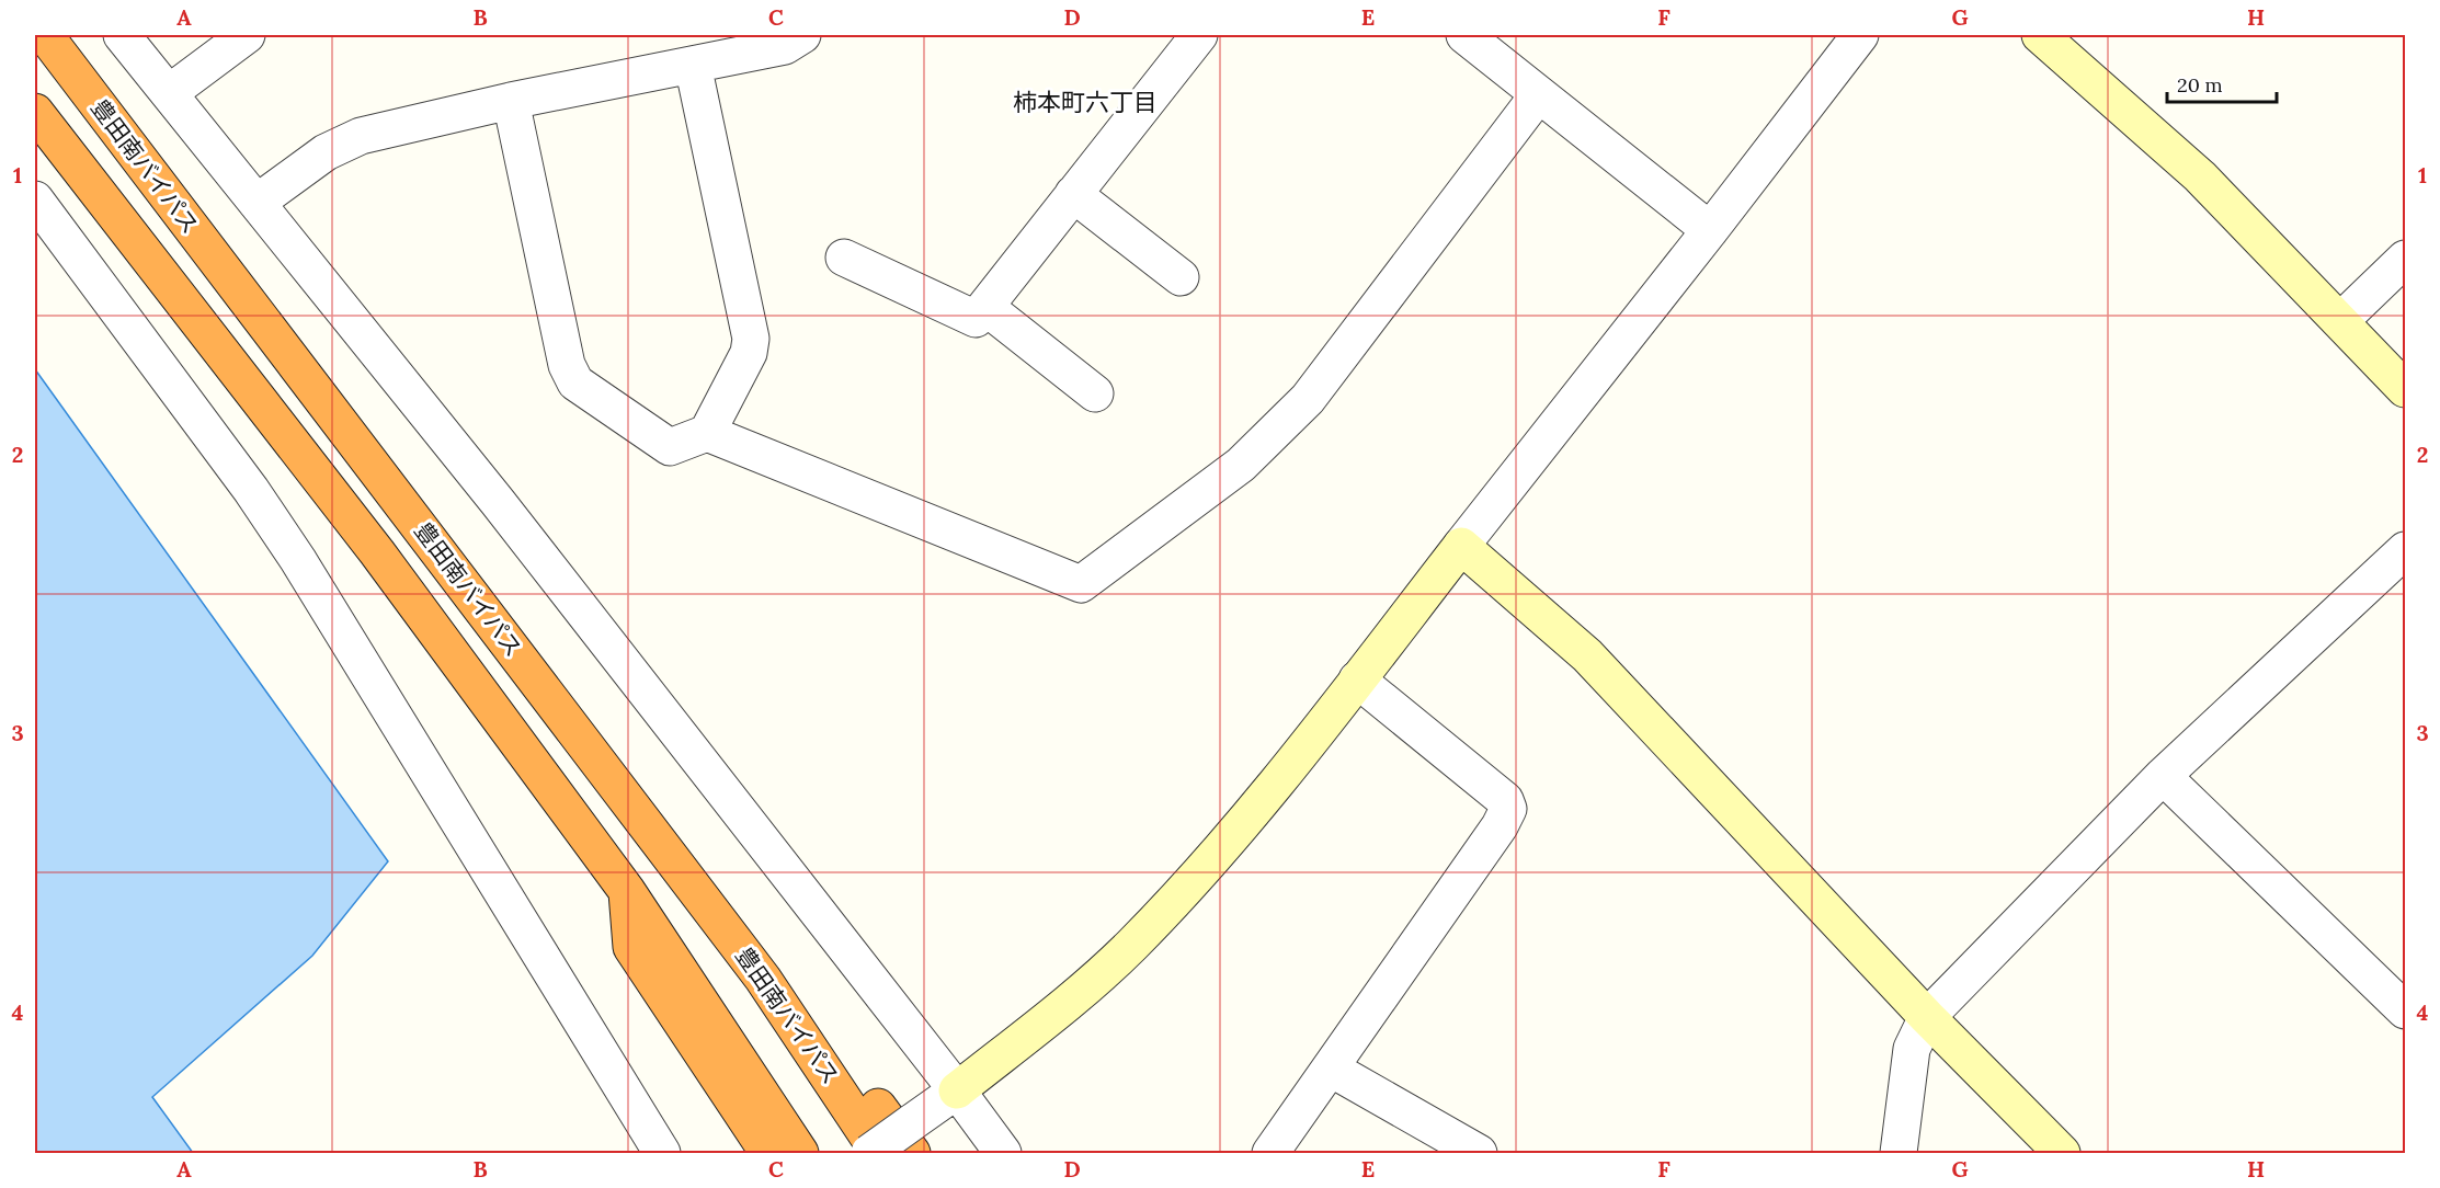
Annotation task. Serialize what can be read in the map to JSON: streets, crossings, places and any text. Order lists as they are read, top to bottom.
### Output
{
  "streets": {
    "highway": ["豊田南バイパス"]
  },
  "districts": ["柿本町六丁目"],
  "scale_bar": "20 m",
  "grid": {
    "columns": [
      "A",
      "B",
      "C",
      "D",
      "E",
      "F",
      "G",
      "H"
    ],
    "rows": [
      "1",
      "2",
      "3",
      "4"
    ]
  }
}
